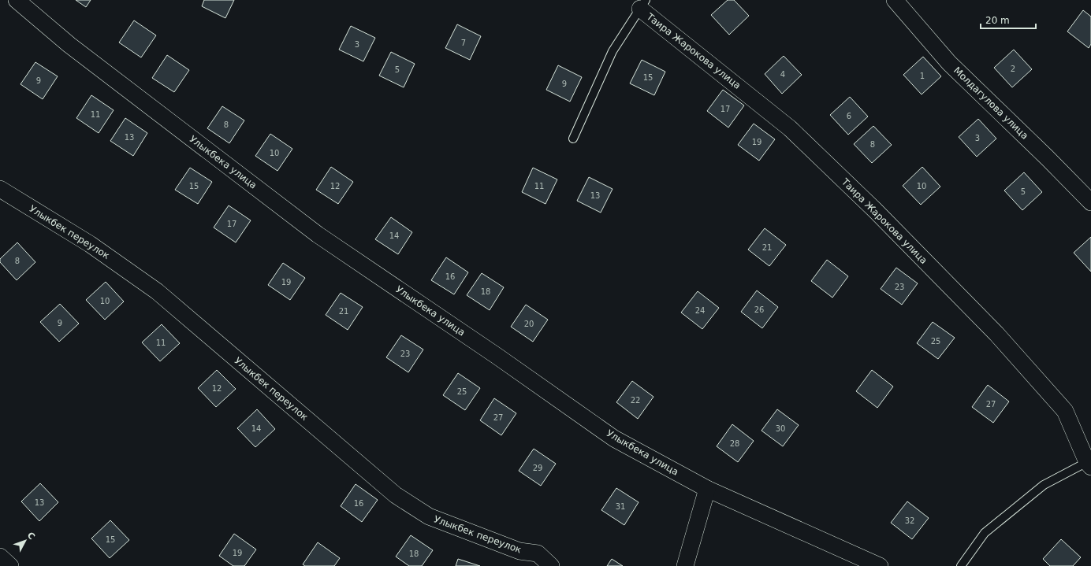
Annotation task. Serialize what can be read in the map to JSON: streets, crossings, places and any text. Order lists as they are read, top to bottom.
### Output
{
  "streets": {
    "street": [
      "Таира Жарокова улица",
      "Молдагулова улица",
      "Улыкбека улица",
      "Улыкбек переулок"
    ]
  },
  "house_numbers": [
    "7",
    "3",
    "2",
    "5",
    "4",
    "1",
    "15",
    "9",
    "9",
    "17",
    "11",
    "6",
    "8",
    "13",
    "3",
    "19",
    "8",
    "10",
    "15",
    "12",
    "11",
    "10",
    "5",
    "13",
    "17",
    "14",
    "21",
    "8",
    "16",
    "19",
    "23",
    "18",
    "10",
    "26",
    "24",
    "21",
    "9",
    "20",
    "25",
    "11",
    "23",
    "12",
    "25",
    "22",
    "27",
    "27",
    "14",
    "30",
    "28",
    "29",
    "13",
    "16",
    "31",
    "32",
    "15",
    "19",
    "18"
  ],
  "scale_bar": "20 m",
  "north": "top right"
}
